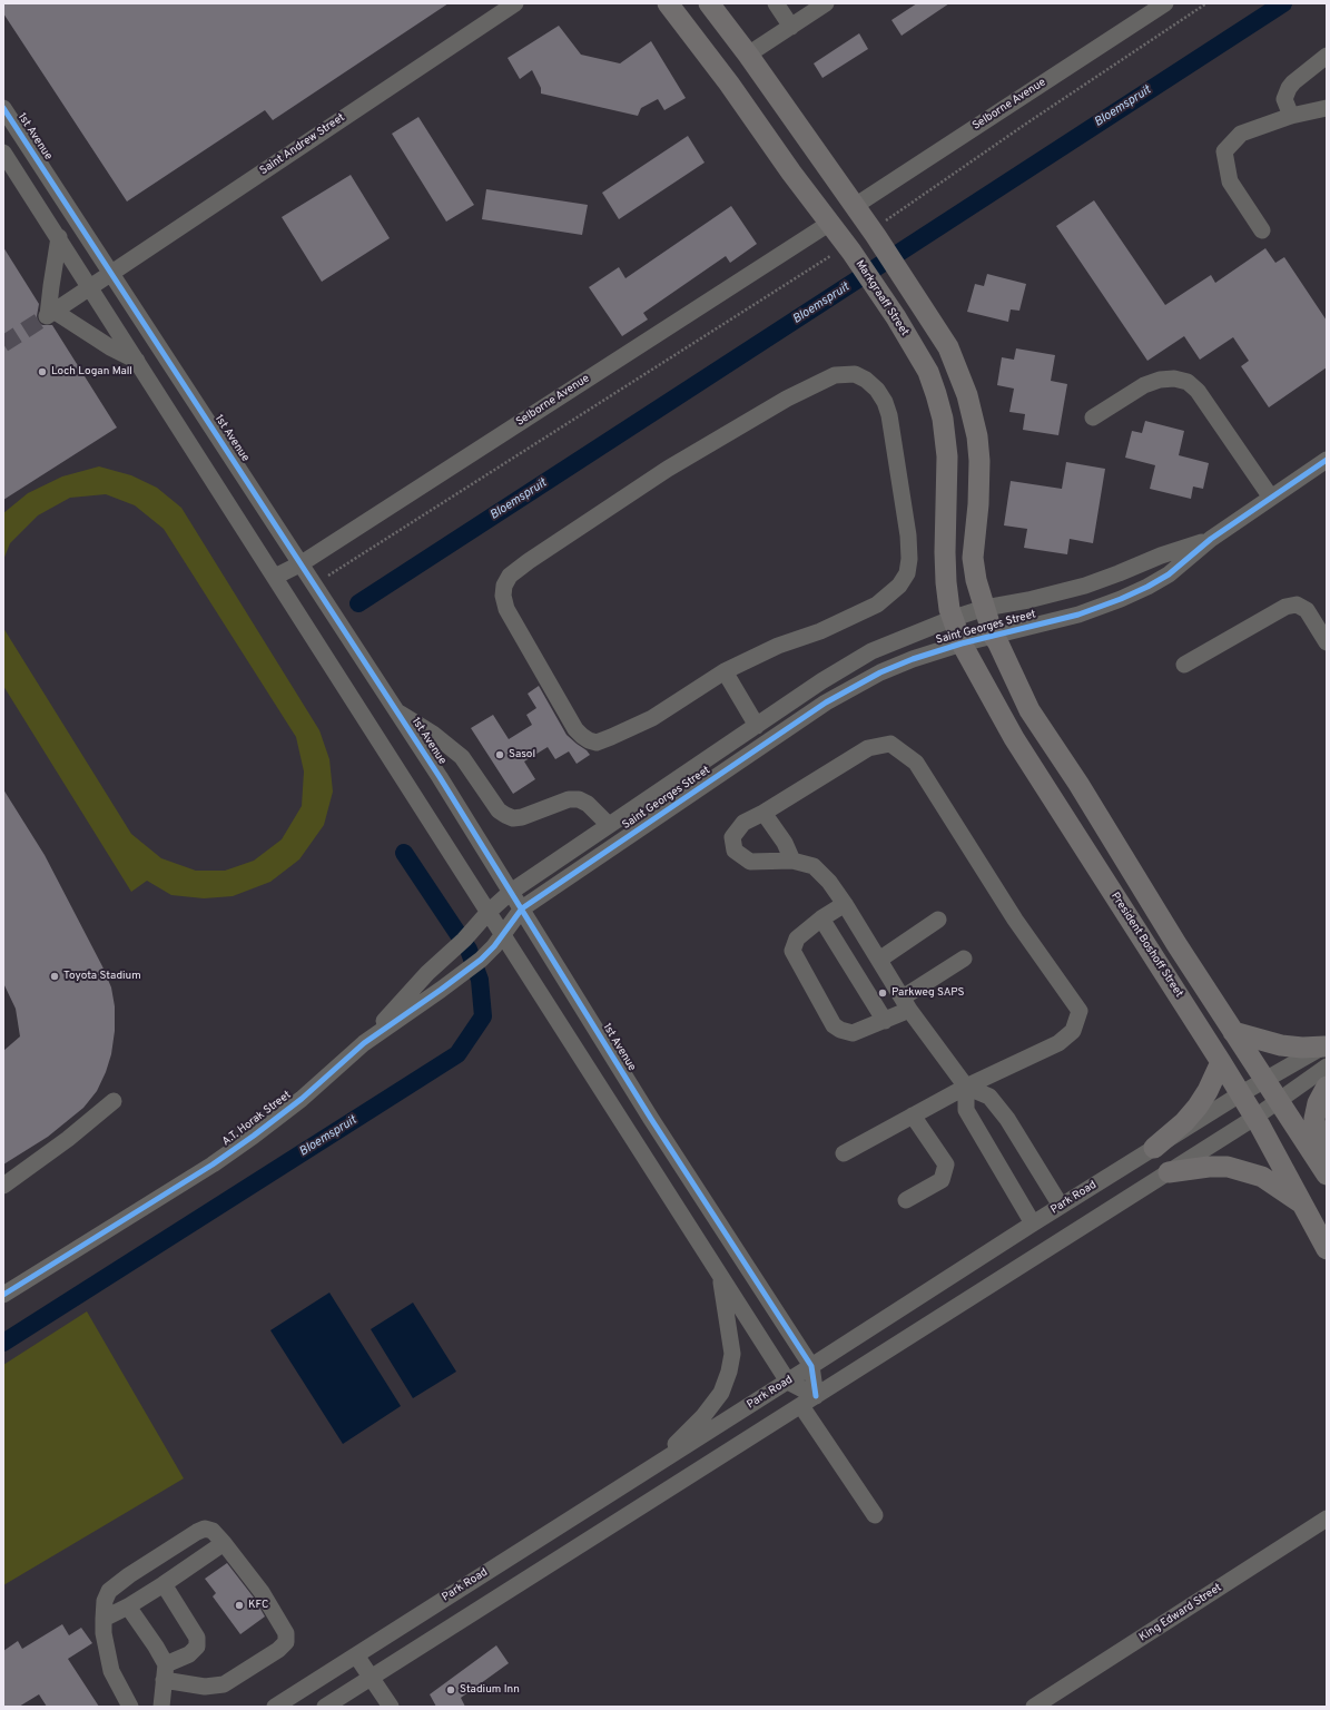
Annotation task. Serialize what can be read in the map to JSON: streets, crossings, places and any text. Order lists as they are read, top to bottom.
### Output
{
  "streets": {
    "main road": ["Markgraaff Street", "President Boshoff Street"],
    "street": [
      "Selborne Avenue",
      "1st Avenue",
      "Saint Andrew Street",
      "Saint Georges Street",
      "A.T. Horak Street",
      "Park Road",
      "King Edward Street"
    ]
  },
  "crossings": [
    ["Selborne Avenue", "1st Avenue"],
    ["Selborne Avenue", "Markgraaff Street"],
    ["1st Avenue", "Saint Andrew Street"],
    ["1st Avenue", "Saint Georges Street"],
    ["1st Avenue", "Park Road"],
    ["Markgraaff Street", "Saint Georges Street"],
    ["Markgraaff Street", "President Boshoff Street"],
    ["Saint Georges Street", "President Boshoff Street"],
    ["Saint Georges Street", "A.T. Horak Street"],
    ["President Boshoff Street", "Park Road"]
  ],
  "water": ["Bloemspruit"],
  "places": [
    "Loch Logan Mall",
    "Sasol",
    "Toyota Stadium",
    "Parkweg SAPS",
    "KFC",
    "Stadium Inn"
  ]
}
